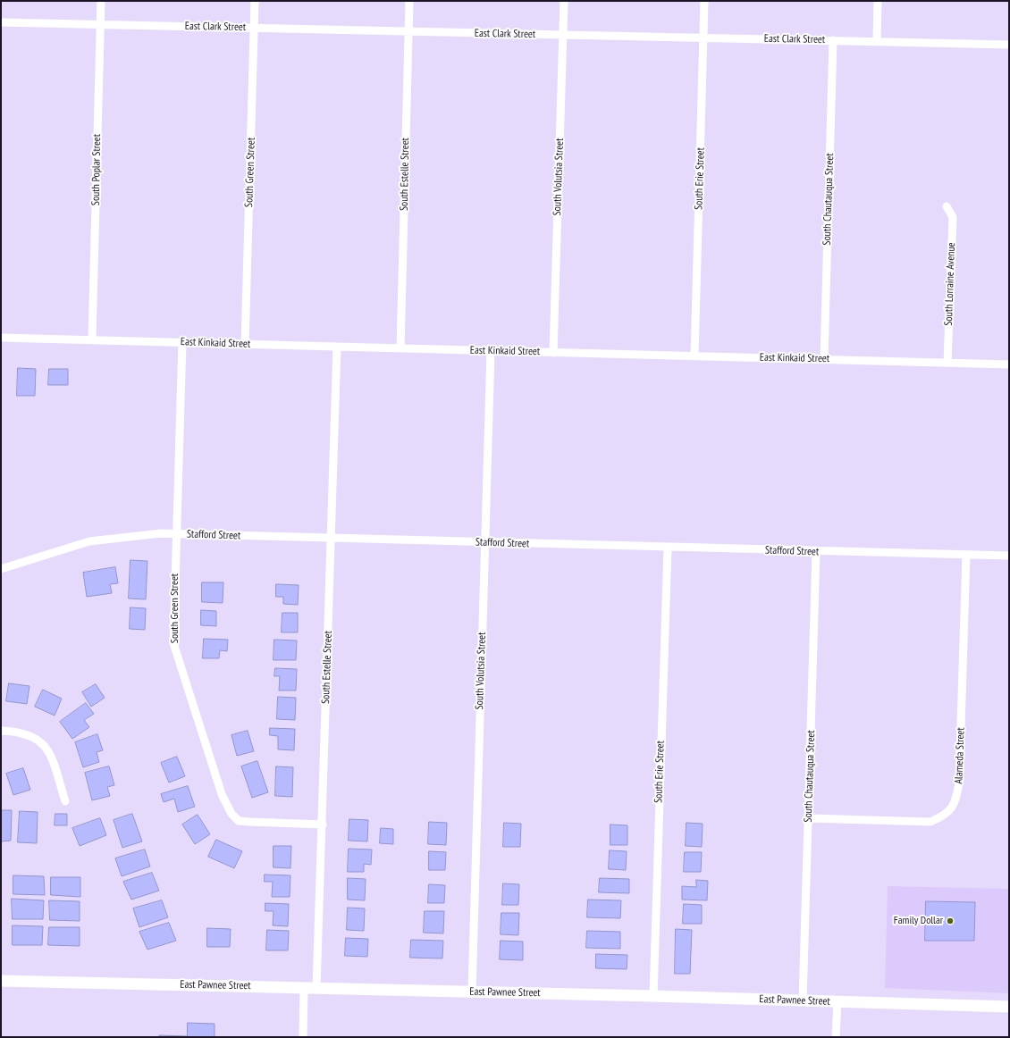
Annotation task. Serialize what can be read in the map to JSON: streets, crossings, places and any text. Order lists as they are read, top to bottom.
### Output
{
  "streets": {
    "main road": ["East Pawnee Street"],
    "street": [
      "East Clark Street",
      "South Poplar Street",
      "South Green Street",
      "South Estelle Street",
      "South Volutsia Street",
      "South Erie Street",
      "South Chautauqua Street",
      "South Lorraine Avenue",
      "East Kinkaid Street",
      "Stafford Street",
      "Alameda Street"
    ]
  },
  "crossings": [
    ["East Clark Street", "South Poplar Street"],
    ["East Clark Street", "South Green Street"],
    ["East Clark Street", "South Estelle Street"],
    ["East Clark Street", "South Volutsia Street"],
    ["East Clark Street", "South Erie Street"],
    ["East Clark Street", "South Chautauqua Street"],
    ["South Poplar Street", "East Kinkaid Street"],
    ["South Green Street", "South Estelle Street"],
    ["South Green Street", "East Kinkaid Street"],
    ["South Green Street", "Stafford Street"],
    ["South Estelle Street", "East Kinkaid Street"],
    ["South Estelle Street", "Stafford Street"],
    ["South Estelle Street", "East Pawnee Street"],
    ["South Volutsia Street", "East Kinkaid Street"],
    ["South Volutsia Street", "Stafford Street"],
    ["South Volutsia Street", "East Pawnee Street"],
    ["South Erie Street", "East Kinkaid Street"],
    ["South Erie Street", "Stafford Street"],
    ["South Erie Street", "East Pawnee Street"],
    ["South Chautauqua Street", "East Kinkaid Street"],
    ["South Chautauqua Street", "Stafford Street"],
    ["South Chautauqua Street", "Alameda Street"],
    ["South Chautauqua Street", "East Pawnee Street"],
    ["South Lorraine Avenue", "East Kinkaid Street"],
    ["Stafford Street", "Alameda Street"]
  ],
  "places": ["Family Dollar"]
}
